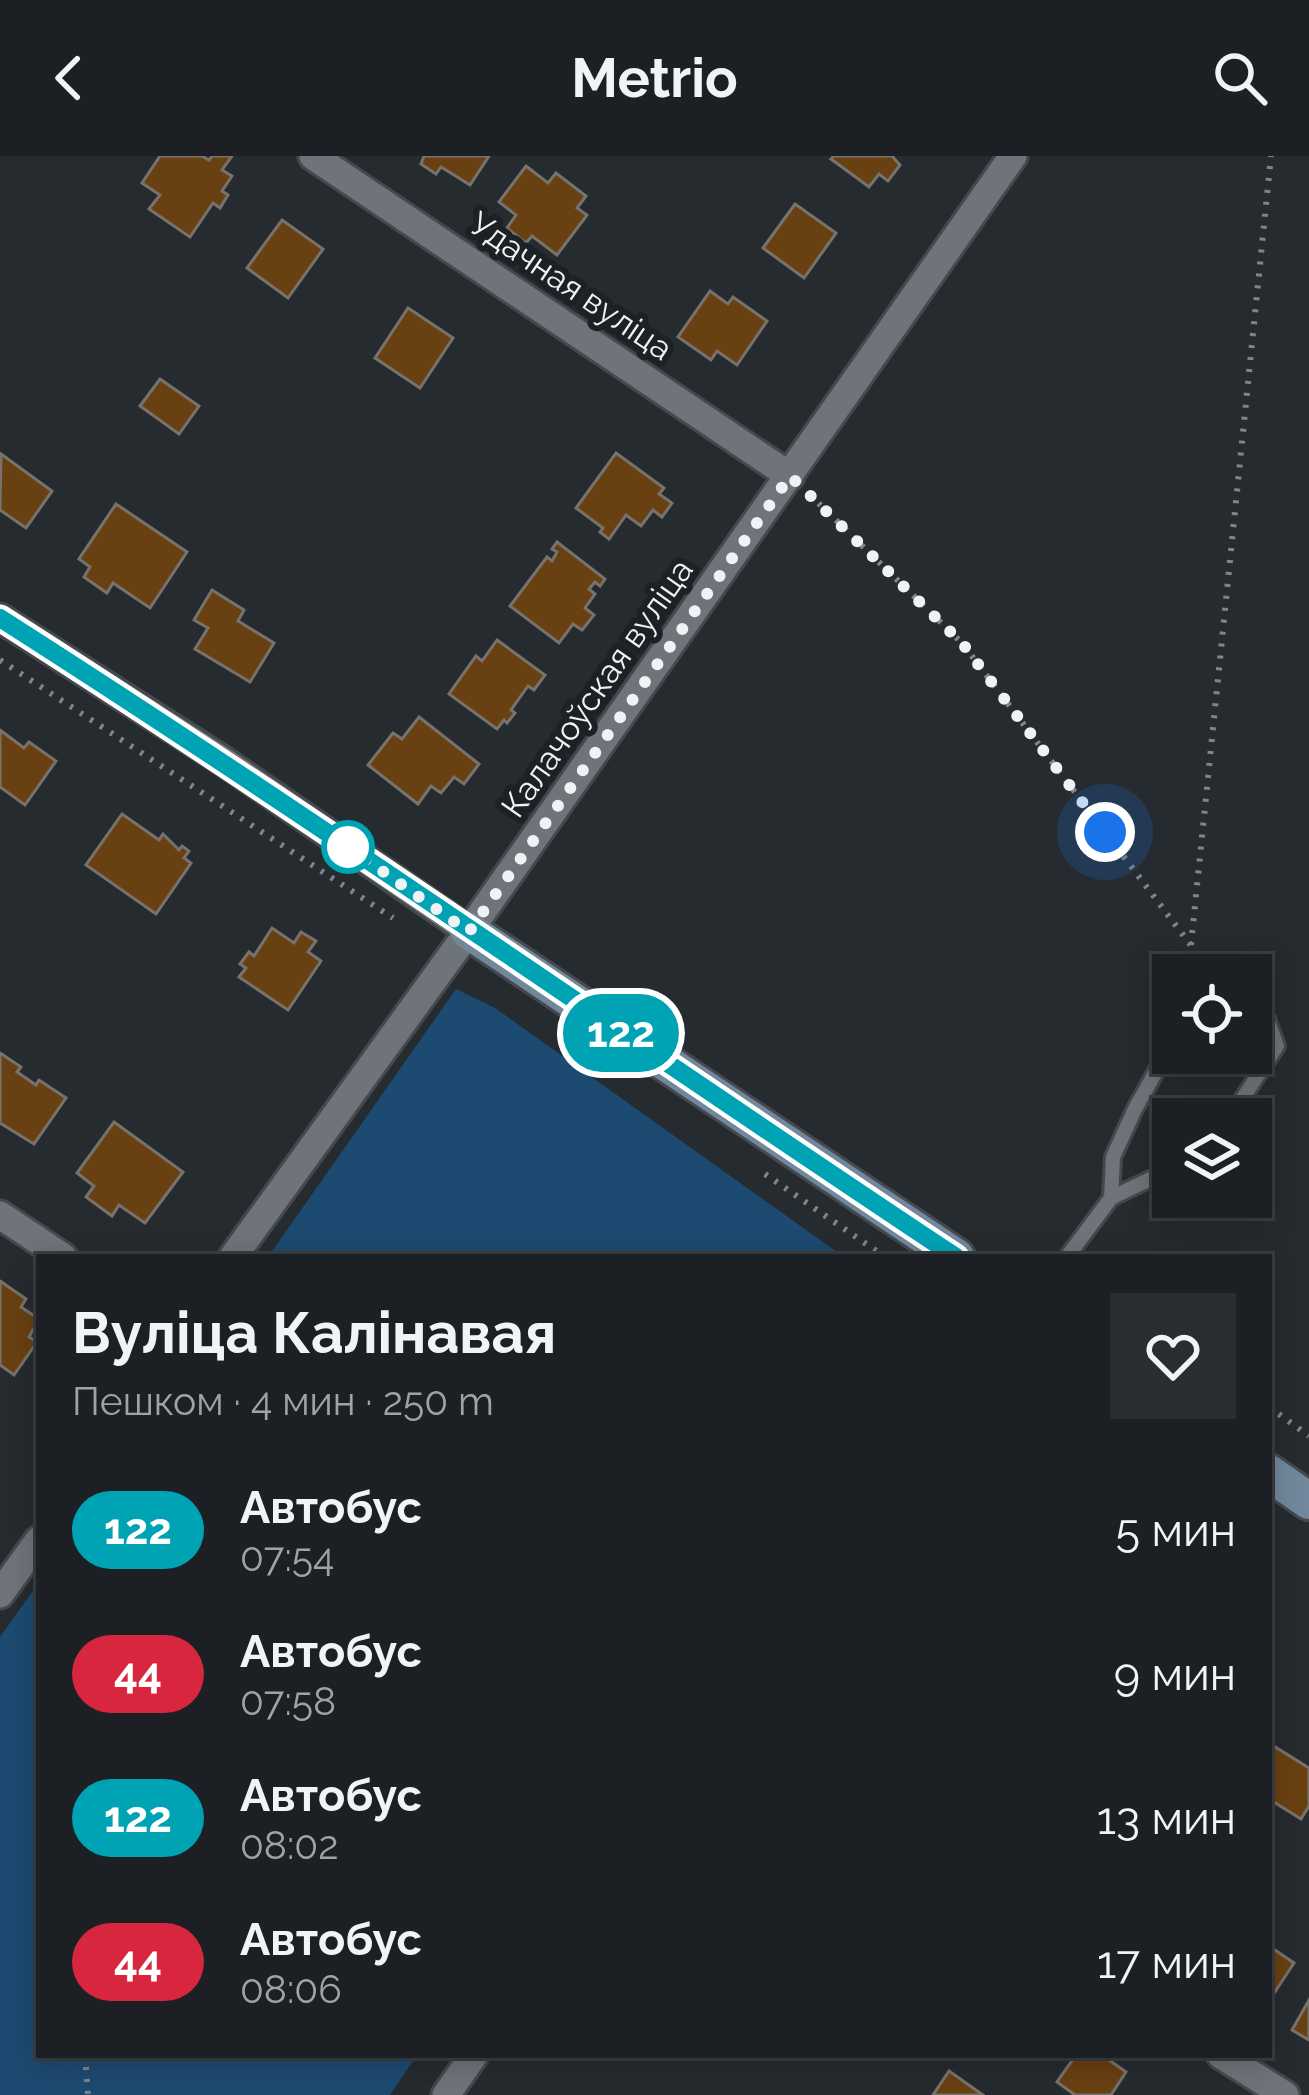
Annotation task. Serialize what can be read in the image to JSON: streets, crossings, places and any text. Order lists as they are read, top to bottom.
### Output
{
  "streets": {
    "street": ["Удачная вуліца", "Калачоўская вуліца"]
  },
  "crossings": [
    ["Удачная вуліца", "Калачоўская вуліца"]
  ],
  "lines": ["bus line 122"],
  "page": {
    "header": "Metrio",
    "on_map": "122",
    "heading": ["Вуліца Калінавая", "Пешком · 4 мин · 250 m"],
    "list": [
      {
        "mark": "122",
        "name": "Автобус",
        "note": "07:54",
        "value": "5 мин"
      },
      {
        "mark": "44",
        "name": "Автобус",
        "note": "07:58",
        "value": "9 мин"
      },
      {
        "mark": "122",
        "name": "Автобус",
        "note": "08:02",
        "value": "13 мин"
      },
      {
        "mark": "44",
        "name": "Автобус",
        "note": "08:06",
        "value": "17 мин"
      }
    ]
  }
}
